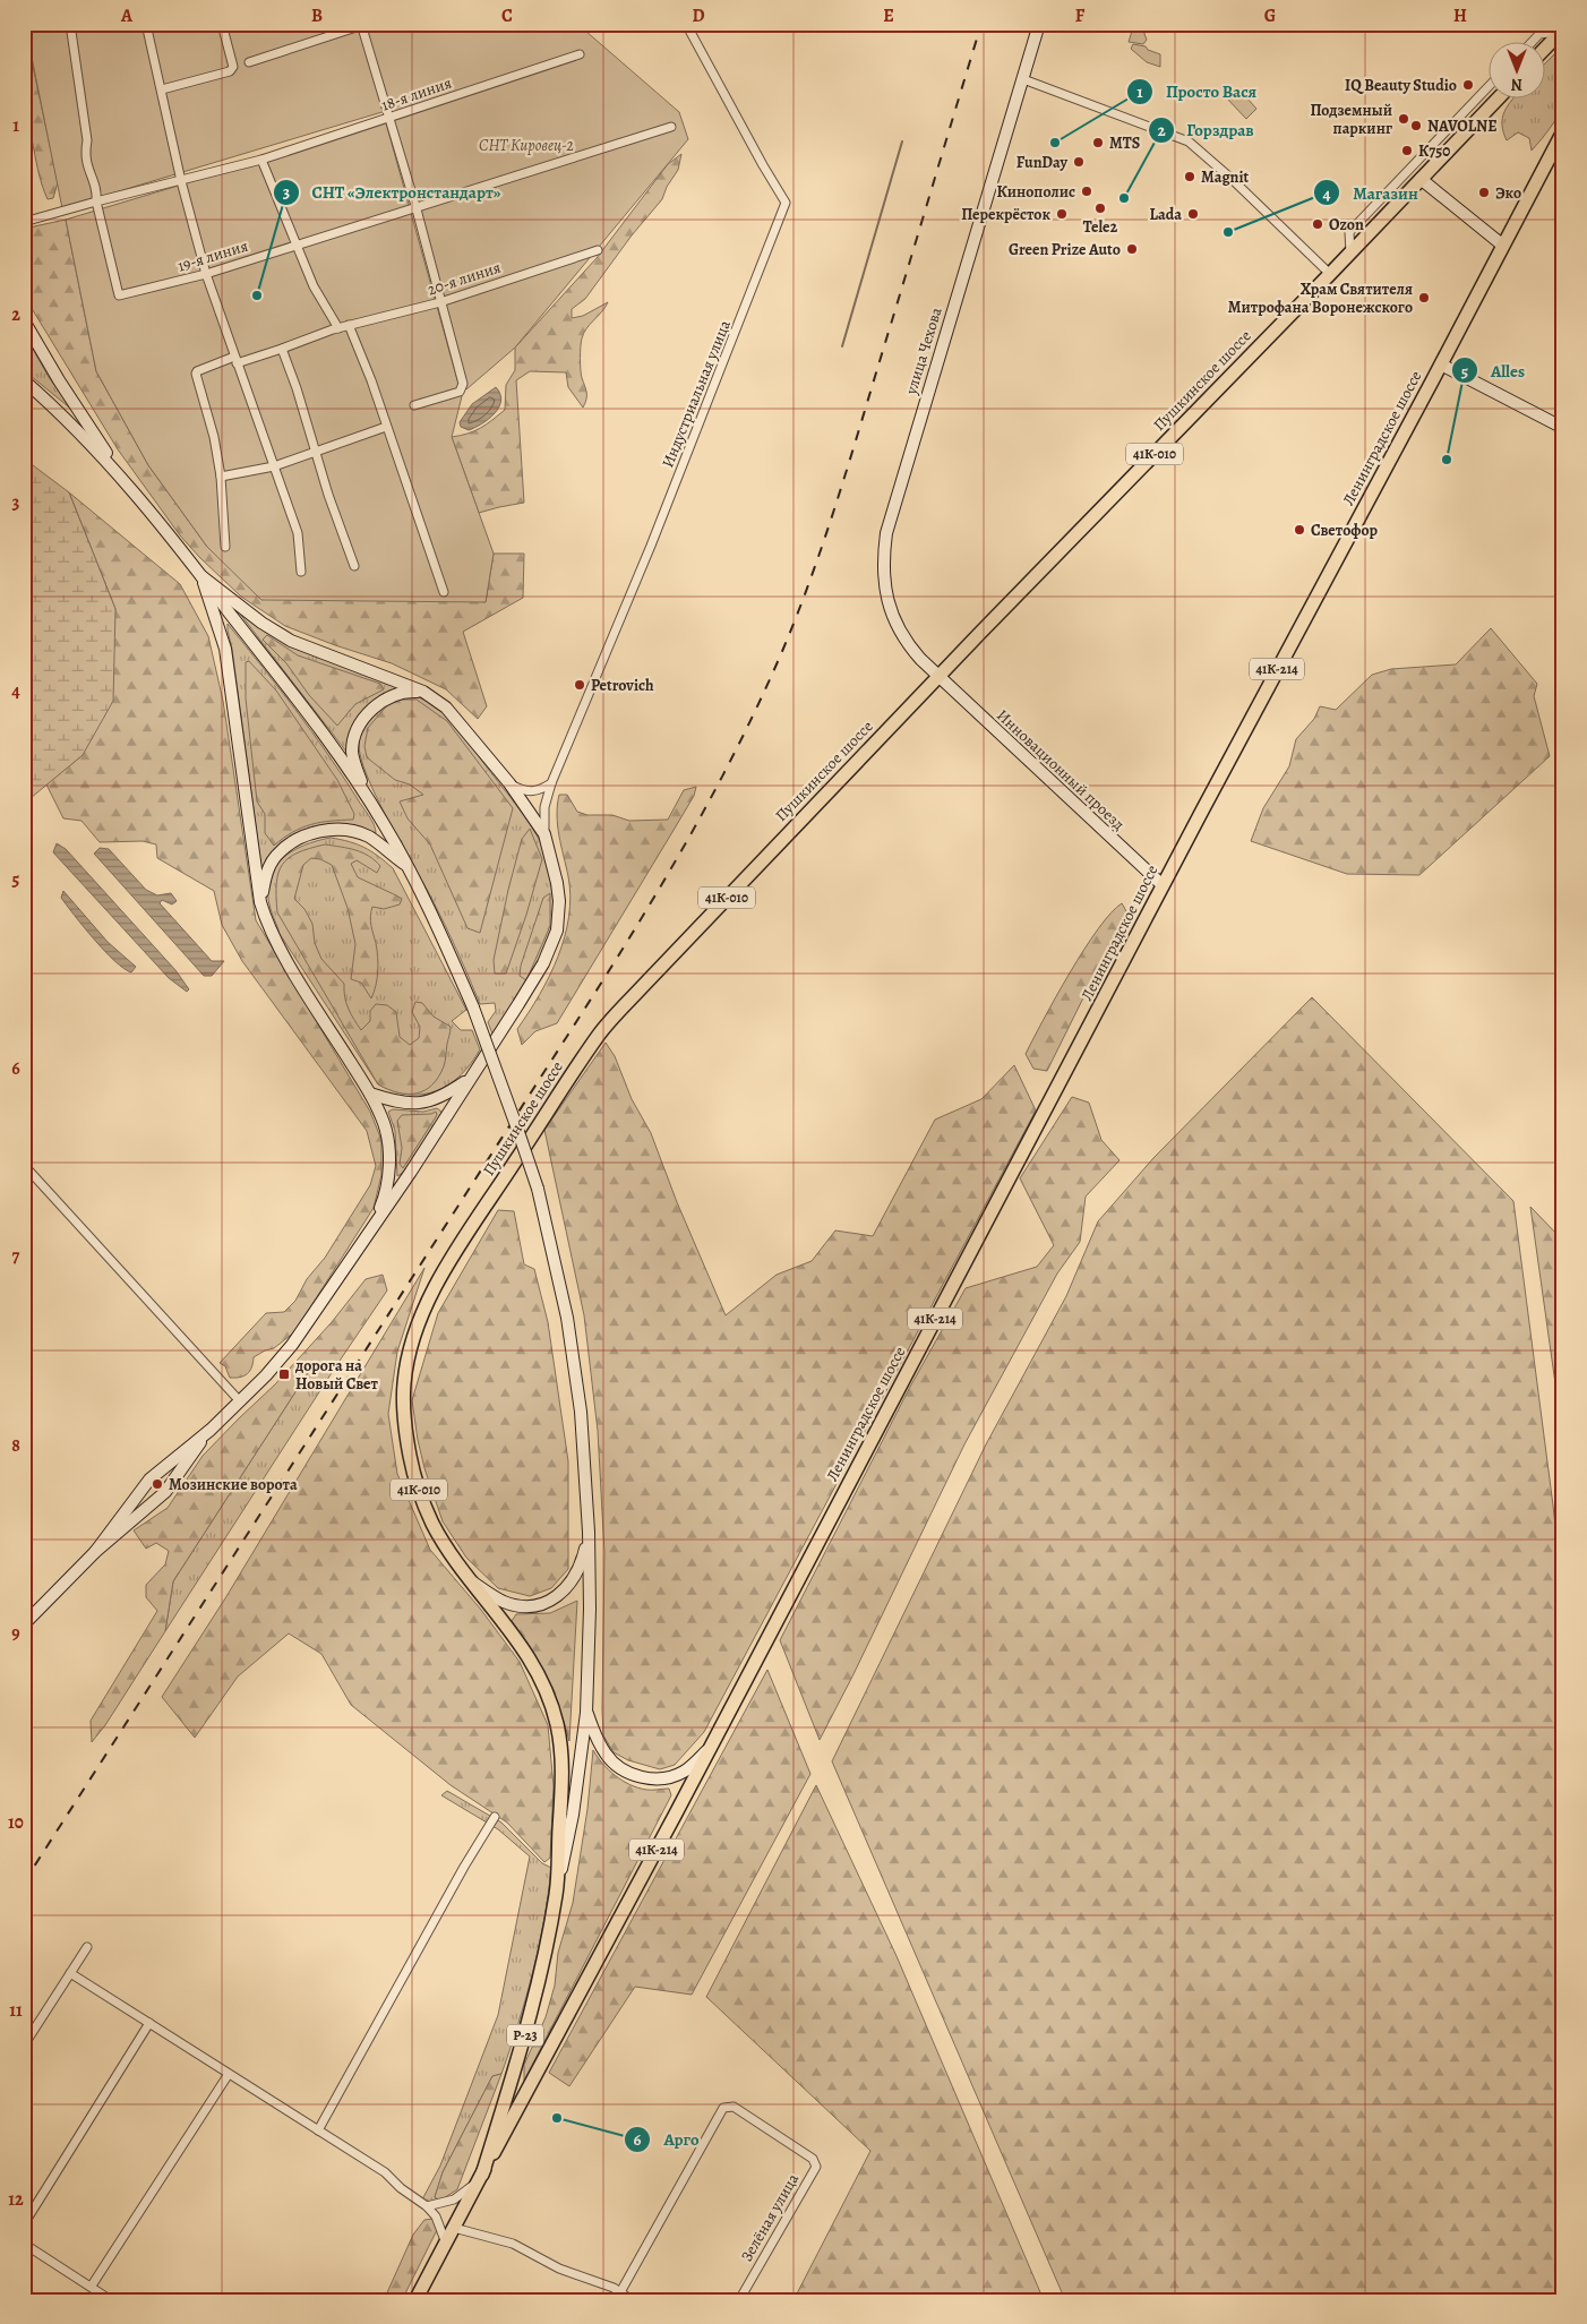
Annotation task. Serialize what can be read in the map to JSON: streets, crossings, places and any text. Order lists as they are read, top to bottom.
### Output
{
  "streets": {
    "main road": [
      "Пушкинское шоссе",
      "Ленинградское шоссе",
      "41К-010",
      "41К-214",
      "Р-23"
    ],
    "street": [
      "18-я линия",
      "19-я линия",
      "20-я линия",
      "улица Чехова",
      "Индустриальная улица",
      "Инновационный проезд",
      "Зелёная улица"
    ]
  },
  "crossings": [
    ["18-я линия", "19-я линия"],
    ["улица Чехова", "Пушкинское шоссе"],
    ["улица Чехова", "Инновационный проезд"],
    ["Пушкинское шоссе", "Инновационный проезд"],
    ["Пушкинское шоссе", "Р-23"],
    ["Ленинградское шоссе", "41К-214"],
    ["Ленинградское шоссе", "Инновационный проезд"],
    ["41К-214", "Р-23"]
  ],
  "parks": ["СНТ Кировец-2"],
  "places": {
    "other": [
      "IQ Beauty Studio",
      "Подземный паркинг",
      "NAVOLNE",
      "Просто Вася",
      "MTS",
      "К750",
      "FunDay",
      "Magnit",
      "Кинополис",
      "Эко",
      "Горздрав",
      "Tele2",
      "Перекрёсток",
      "Lada",
      "Ozon",
      "Магазин",
      "Green Prize Auto",
      "СНТ «Электронстандарт»",
      "Храм Святителя Митрофана Воронежского",
      "Alles",
      "Светофор",
      "Petrovich",
      "Мозинские ворота",
      "Арго"
    ],
    "transit": ["дорога на Новый Свет"]
  },
  "north": "bottom",
  "grid": {
    "columns": [
      "A",
      "B",
      "C",
      "D",
      "E",
      "F",
      "G",
      "H"
    ],
    "rows": [
      "1",
      "2",
      "3",
      "4",
      "5",
      "6",
      "7",
      "8",
      "9",
      "10",
      "11",
      "12"
    ]
  }
}
